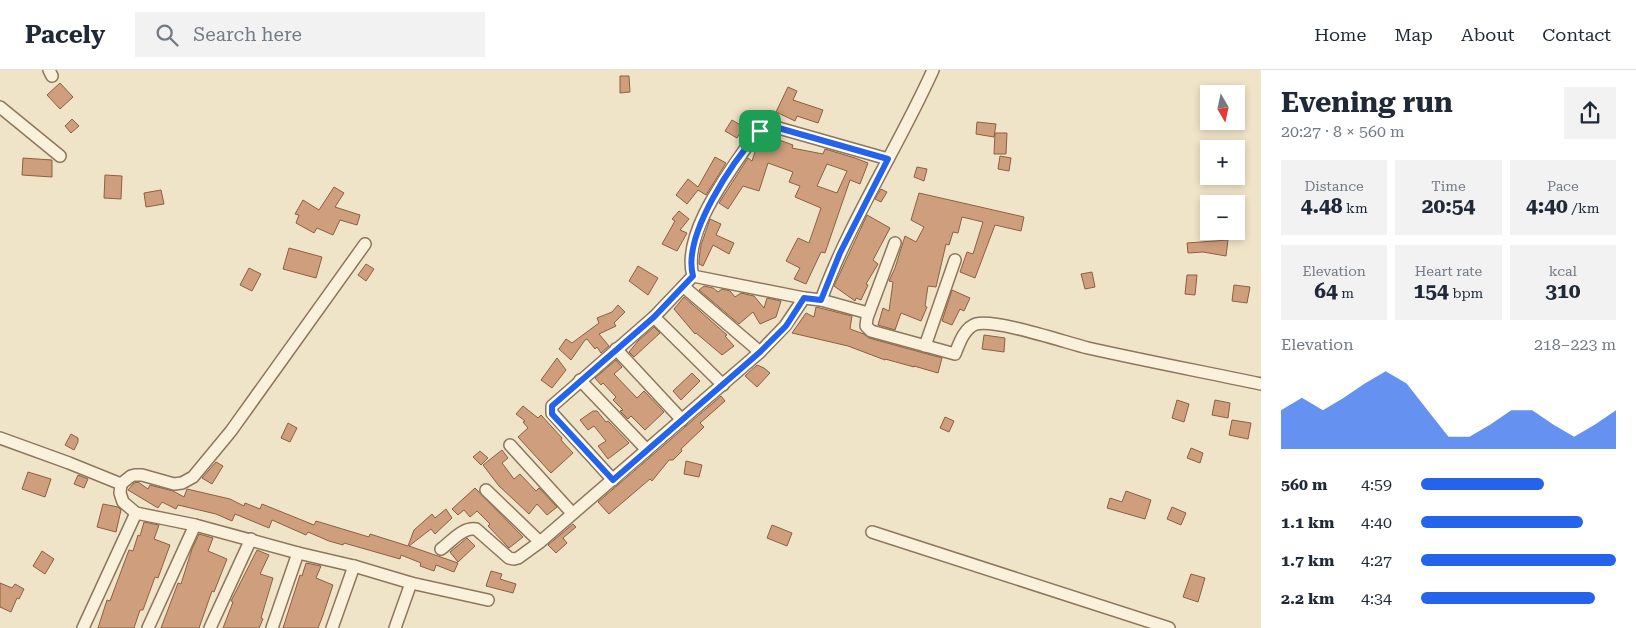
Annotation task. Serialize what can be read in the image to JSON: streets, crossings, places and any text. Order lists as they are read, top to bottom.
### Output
{
  "north": "bottom",
  "page": {
    "header": "Pacely",
    "search": "Search here",
    "nav": [
      "Home",
      "Map",
      "About",
      "Contact"
    ],
    "heading": ["Evening run", "20:27 · 8 × 560 m"],
    "map_buttons": ["+", "−"],
    "stats": [
      ["Distance", "4.48 km"],
      ["Time", "20:54"],
      ["Pace", "4:40 /km"],
      ["Elevation", "64 m"],
      ["Heart rate", "154 bpm"],
      ["kcal", "310"]
    ],
    "chart": ["Elevation", "218–223 m"],
    "list": [
      {
        "name": "560 m",
        "note": "4:59"
      },
      {
        "name": "1.1 km",
        "note": "4:40"
      },
      {
        "name": "1.7 km",
        "note": "4:27"
      },
      {
        "name": "2.2 km",
        "note": "4:34"
      }
    ]
  }
}
